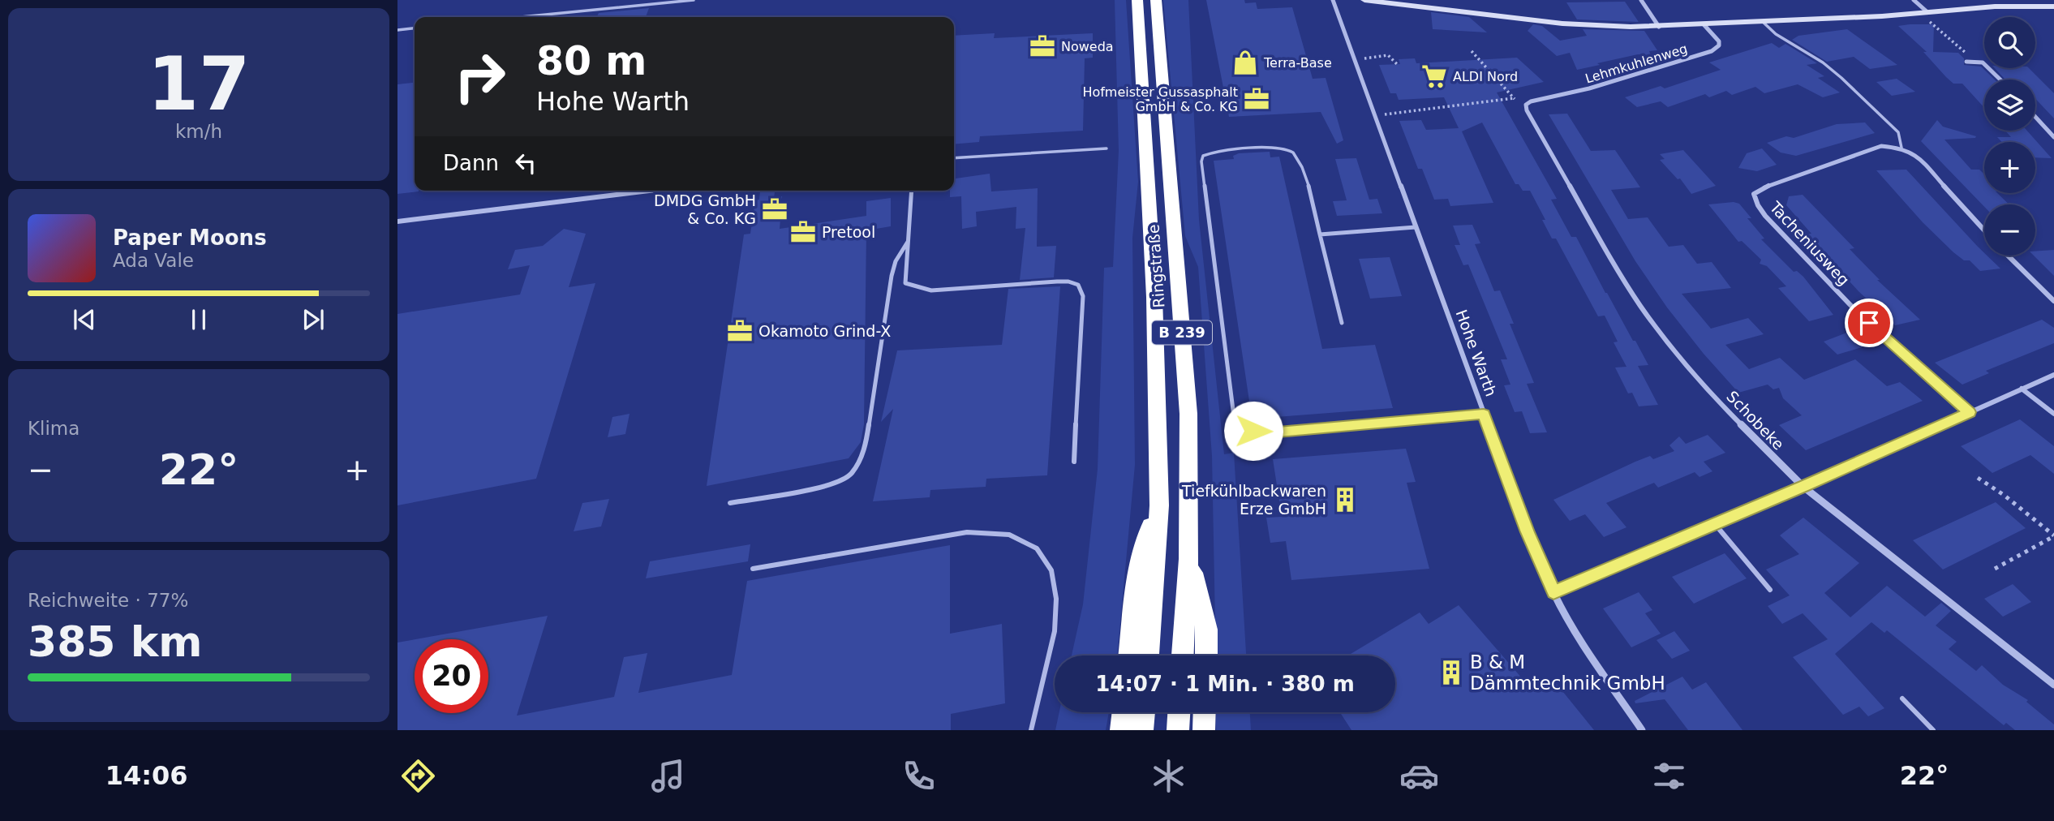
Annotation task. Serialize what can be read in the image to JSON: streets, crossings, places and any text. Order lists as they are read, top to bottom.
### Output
{
  "streets": {
    "highway": ["Ringstraße", "B 239"],
    "street": [
      "Lehmkuhlenweg",
      "Tacheniusweg",
      "Hohe Warth",
      "Schobeke"
    ]
  },
  "crossings": [
    ["Lehmkuhlenweg", "Schobeke"]
  ],
  "places": {
    "office": [
      "Noweda",
      "Hofmeister Gussasphalt GmbH & Co. KG",
      "DMDG GmbH & Co. KG",
      "Pretool",
      "Okamoto Grind-X"
    ],
    "shop": ["Terra-Base"],
    "supermarket": ["ALDI Nord"],
    "building": ["Tiefkühlbackwaren Erze GmbH", "B & M Dämmtechnik GmbH"]
  },
  "page": {
    "tile": [
      ["17", "km/h"],
      "Klima",
      ["Reichweite · 77%", "385 km"]
    ],
    "map_buttons": ["+", "−"],
    "turn": ["80 m", "Hohe Warth"],
    "then": "Dann",
    "song": ["Paper Moons", "Ada Vale"],
    "heat": ["−", "22°", "+"],
    "limit": "20",
    "trip": "14:07 · 1 Min. · 380 m",
    "tabs": ["14:06", "22°"]
  }
}
